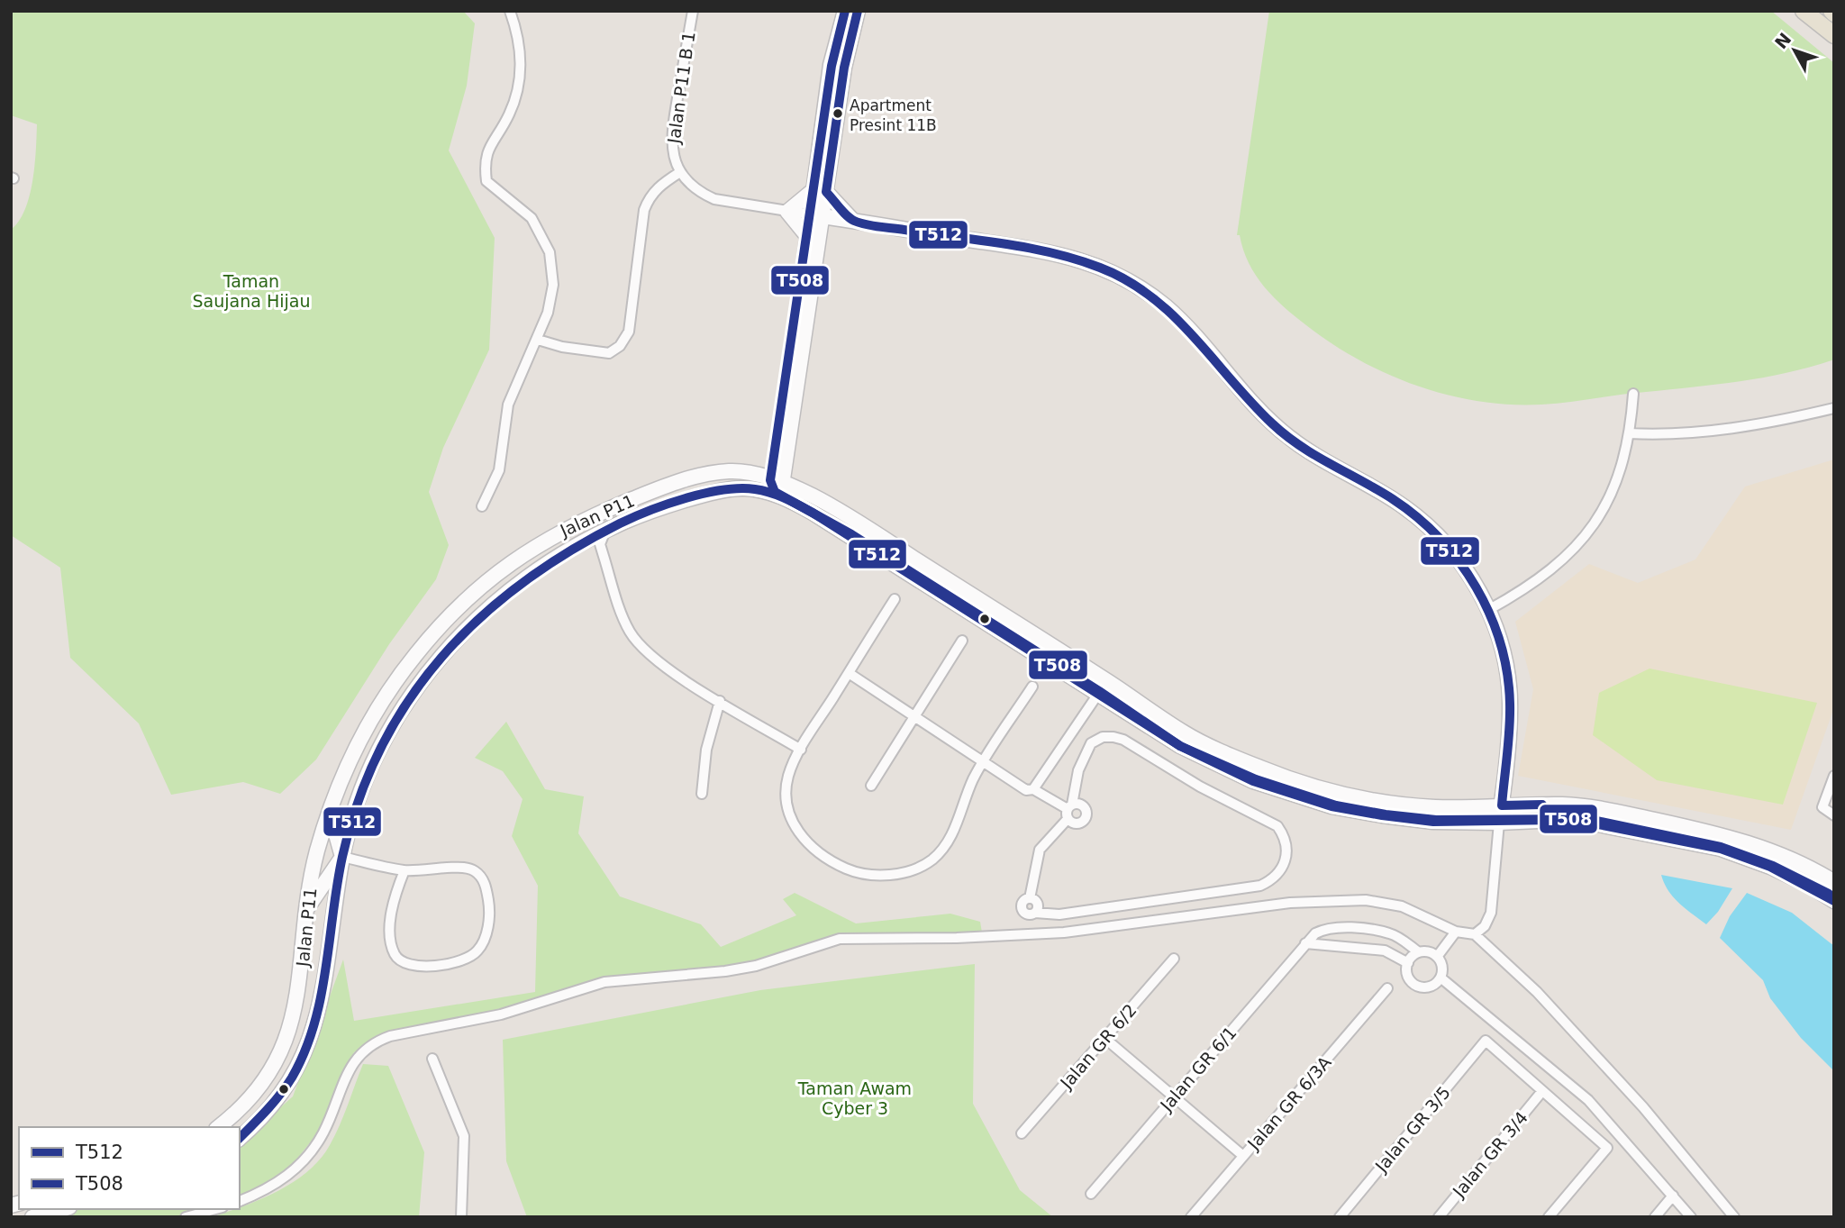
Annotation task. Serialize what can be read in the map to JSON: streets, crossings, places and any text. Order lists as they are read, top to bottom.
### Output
{
  "streets": {
    "main road": ["Jalan P11"],
    "street": [
      "Jalan P11 B 1",
      "Jalan GR 6/2",
      "Jalan GR 6/1",
      "Jalan GR 6/3A",
      "Jalan GR 3/5",
      "Jalan GR 3/4"
    ]
  },
  "crossings": [
    ["Jalan GR 3/5", "Jalan GR 3/4"]
  ],
  "parks": ["Taman Saujana Hijau", "Taman Awam Cyber 3"],
  "places": ["Apartment Presint 11B"],
  "lines": ["transit line T512", "transit line T508"],
  "legend": ["T512", "T508"],
  "north": "top left"
}
